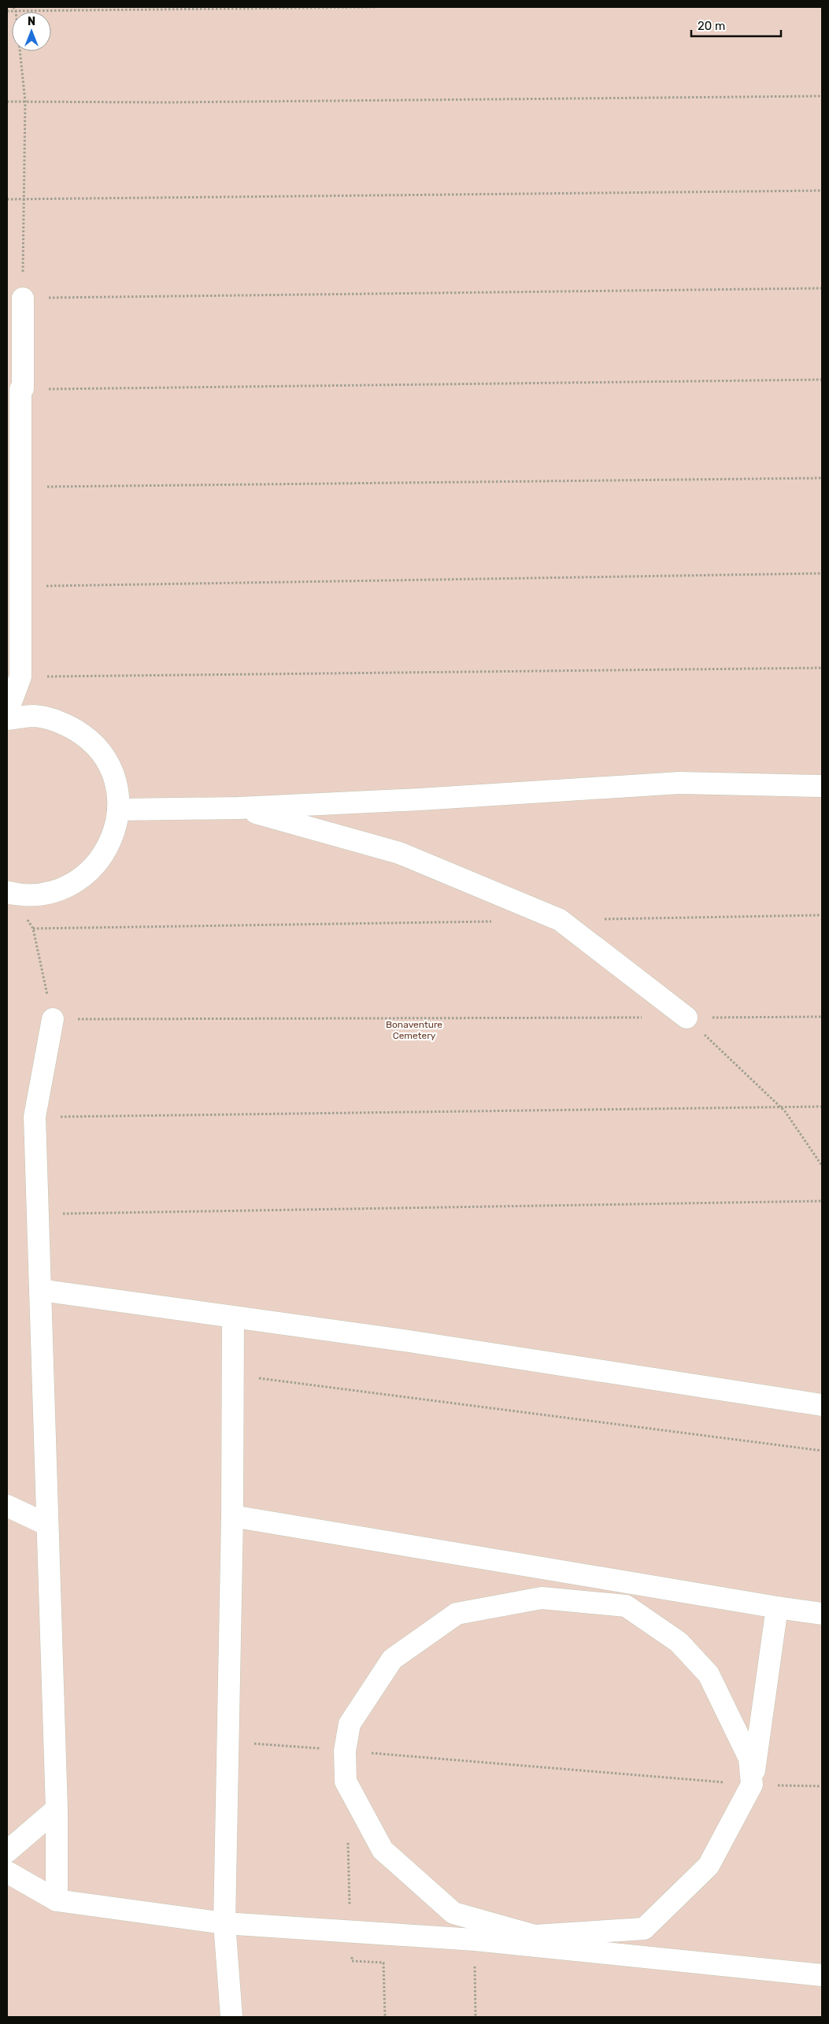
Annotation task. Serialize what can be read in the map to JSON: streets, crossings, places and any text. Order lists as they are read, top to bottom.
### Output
{
  "parks": ["Bonaventure Cemetery"],
  "scale_bar": "20 m",
  "north": "top"
}
